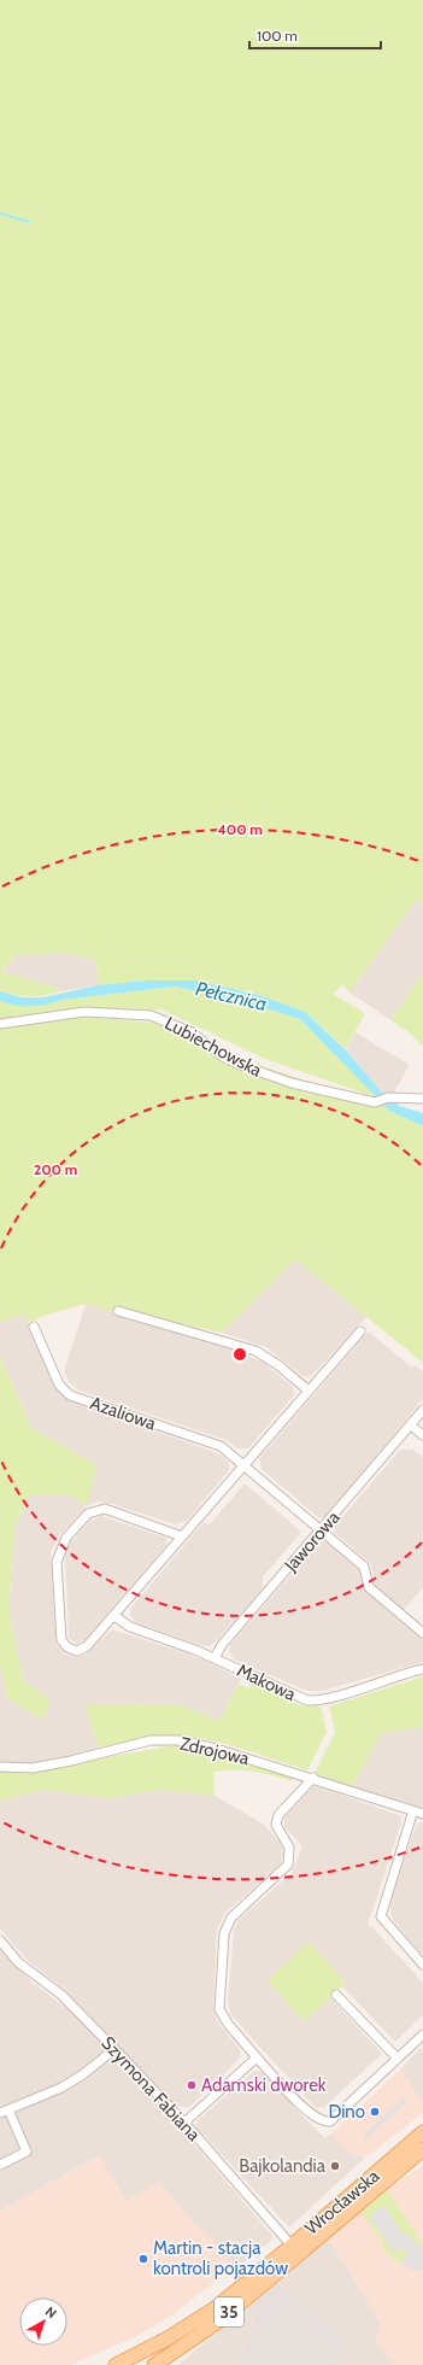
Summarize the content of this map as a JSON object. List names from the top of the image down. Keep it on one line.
{"streets":{"main road":["Wrocławska","35"],"street":["Lubiechowska","Azaliowa","Jaworowa","Makowa","Zdrojowa","Szymona Fabiana"]},"crossings":[["Azaliowa","Jaworowa"],["Jaworowa","Makowa"],["Szymona Fabiana","Wrocławska"]],"water":["Pełcznica"],"places":["Adamski dworek","Dino","Bajkolandia","Martin - stacja kontroli pojazdów"],"scale_bar":"100 m","north":"top right","rings":["400 m","200 m"]}
